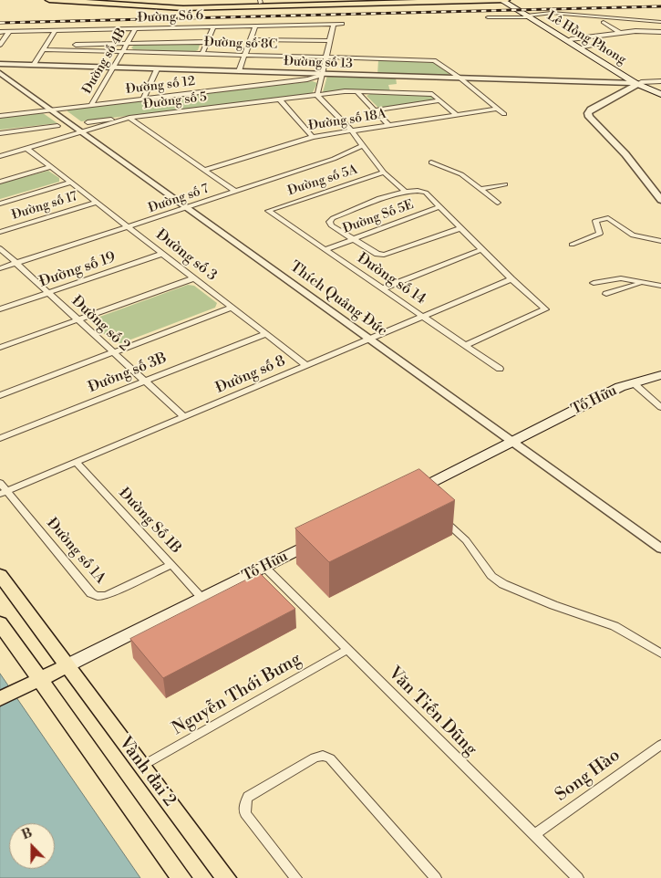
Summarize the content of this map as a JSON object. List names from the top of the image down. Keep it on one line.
{"streets":{"main road":["Lê Hồng Phong","Tố Hữu","Vành đai 2"],"street":["Đường Số 6","Đường số 8C","Đường số 4B","Đường số 13","Đường số 12","Đường số 5","Đường số 18A","Đường số 5A","Đường số 7","Đường số 17","Đường Số 5E","Đường số 3","Đường số 19","Đường số 14","Thích Quảng Đức","Đường số 2","Đường số 3B","Đường số 8","Đường Số 1B","Đường số 1A","Nguyễn Thới Bưng","Văn Tiến Dũng","Song Hào"]},"crossings":[["Đường Số 6","Đường số 4B"],["Lê Hồng Phong","Đường số 13"],["Đường số 8C","Đường số 4B"],["Đường số 8C","Đường số 13"],["Đường số 4B","Đường số 13"],["Đường số 4B","Đường số 12"],["Đường số 13","Đường số 12"],["Đường số 12","Thích Quảng Đức"],["Đường số 5","Đường số 3"],["Đường số 5","Thích Quảng Đức"],["Đường số 5A","Đường số 14"],["Đường số 7","Đường số 3"],["Đường số 7","Thích Quảng Đức"],["Đường số 7","Đường số 2"],["Đường số 17","Đường số 3"],["Đường Số 5E","Đường số 14"],["Đường số 3","Đường số 19"],["Đường số 3","Đường số 3B"],["Đường số 3","Đường số 8"],["Đường số 19","Đường số 2"],["Đường số 14","Đường số 8"],["Thích Quảng Đức","Đường số 8"],["Thích Quảng Đức","Tố Hữu"],["Đường số 2","Đường số 3B"],["Đường số 2","Đường số 8"],["Đường số 8","Đường Số 1B"],["Đường số 8","Đường số 1A"],["Tố Hữu","Đường Số 1B"],["Tố Hữu","Văn Tiến Dũng"],["Tố Hữu","Vành đai 2"],["Đường Số 1B","Đường số 1A"],["Nguyễn Thới Bưng","Văn Tiến Dũng"],["Nguyễn Thới Bưng","Vành đai 2"],["Văn Tiến Dũng","Song Hào"]],"north":"top"}
